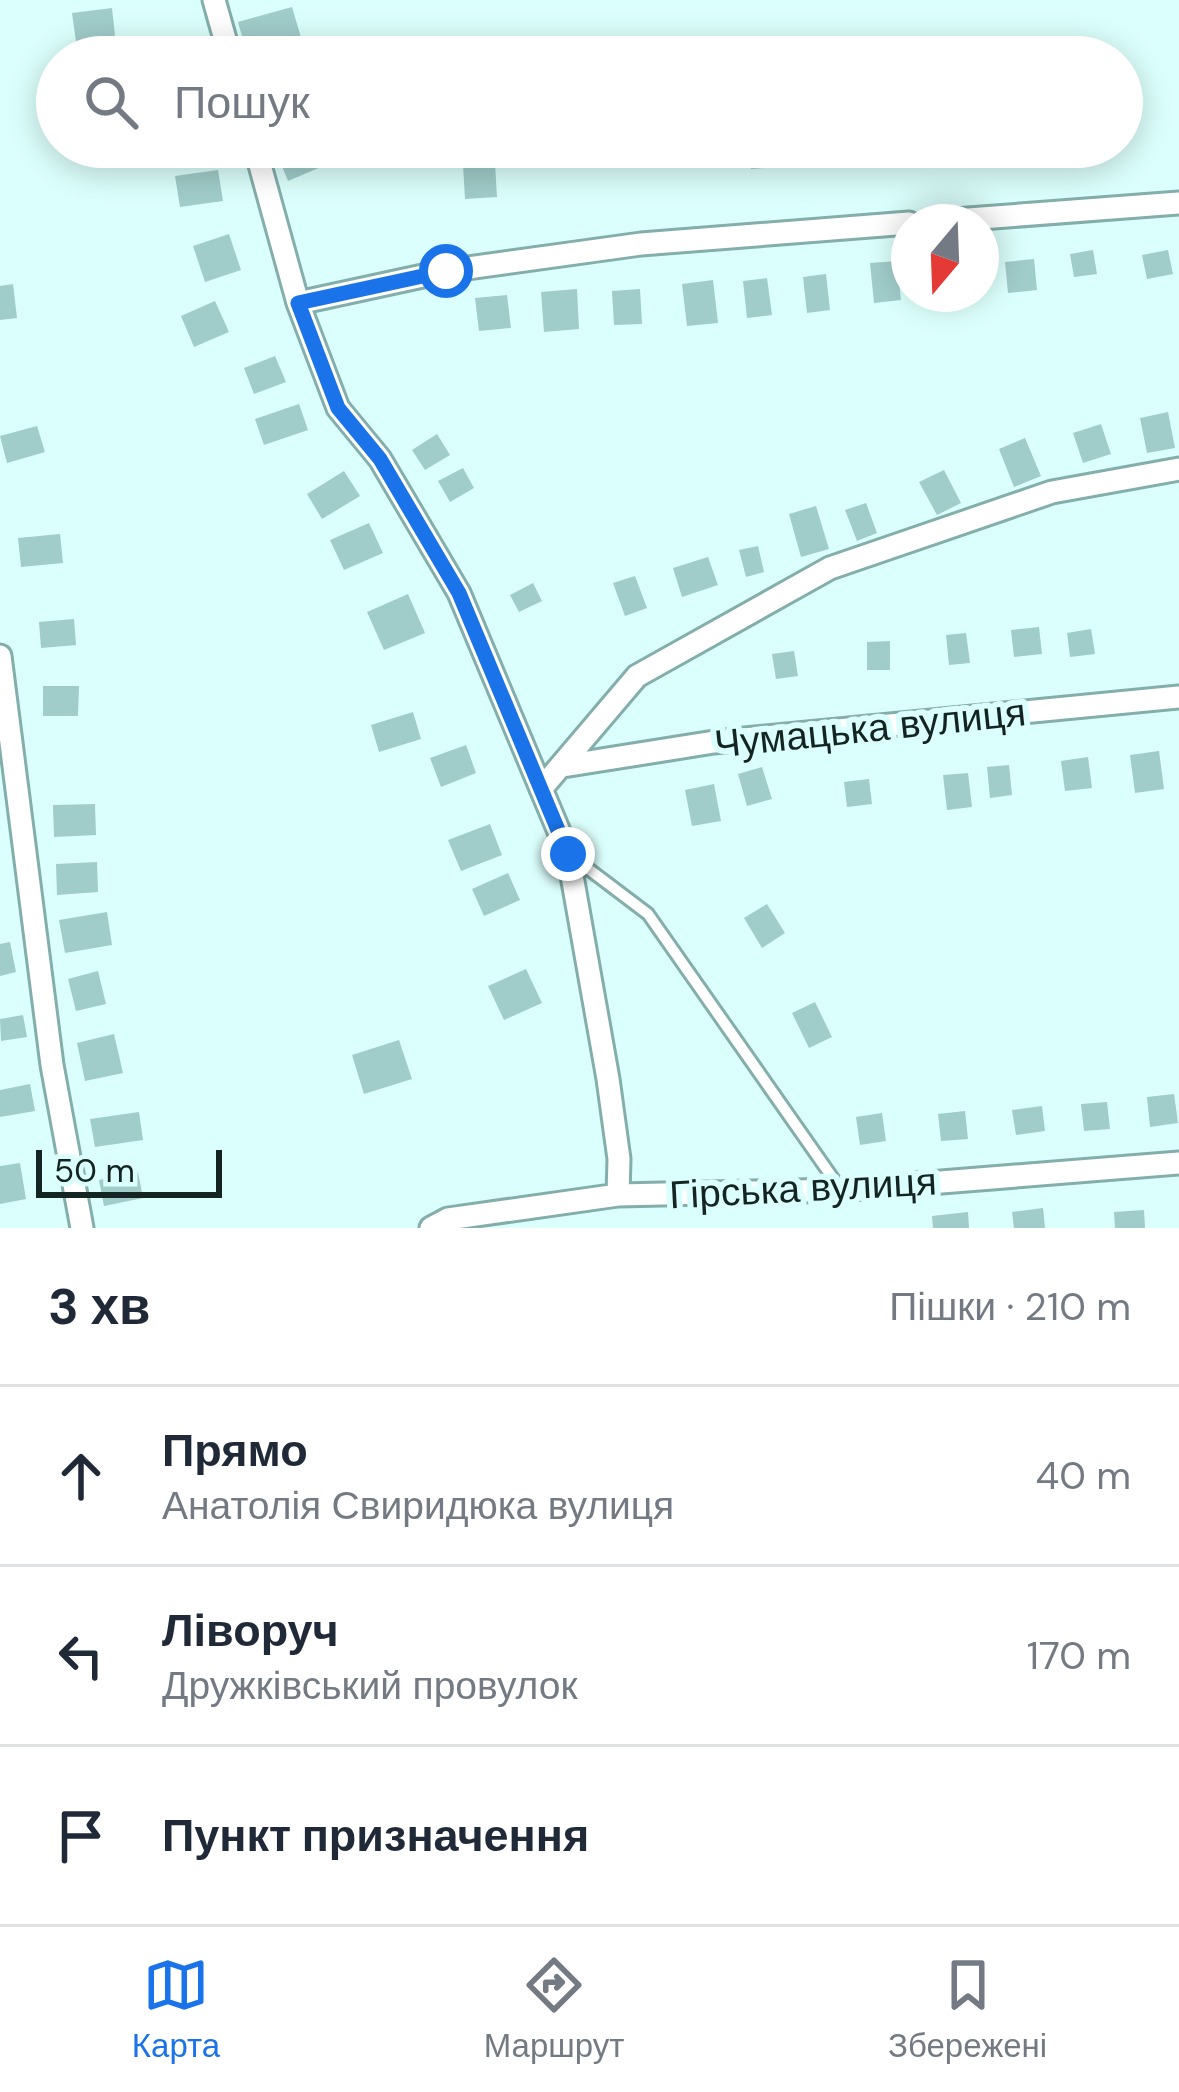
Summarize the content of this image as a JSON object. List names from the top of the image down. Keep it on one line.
{"streets":{"street":["Чумацька вулиця","Гірська вулиця"]},"scale_bar":"50 m","north":"bottom","page":{"search":"Пошук","scale":"50 m","heading":["3 хв","Пішки · 210 m"],"list":[["Прямо","Анатолія Свиридюка вулиця","40 m"],["Ліворуч","Дружківський провулок","170 m"],"Пункт призначення"],"nav":["Карта","Маршрут","Збережені"]}}
